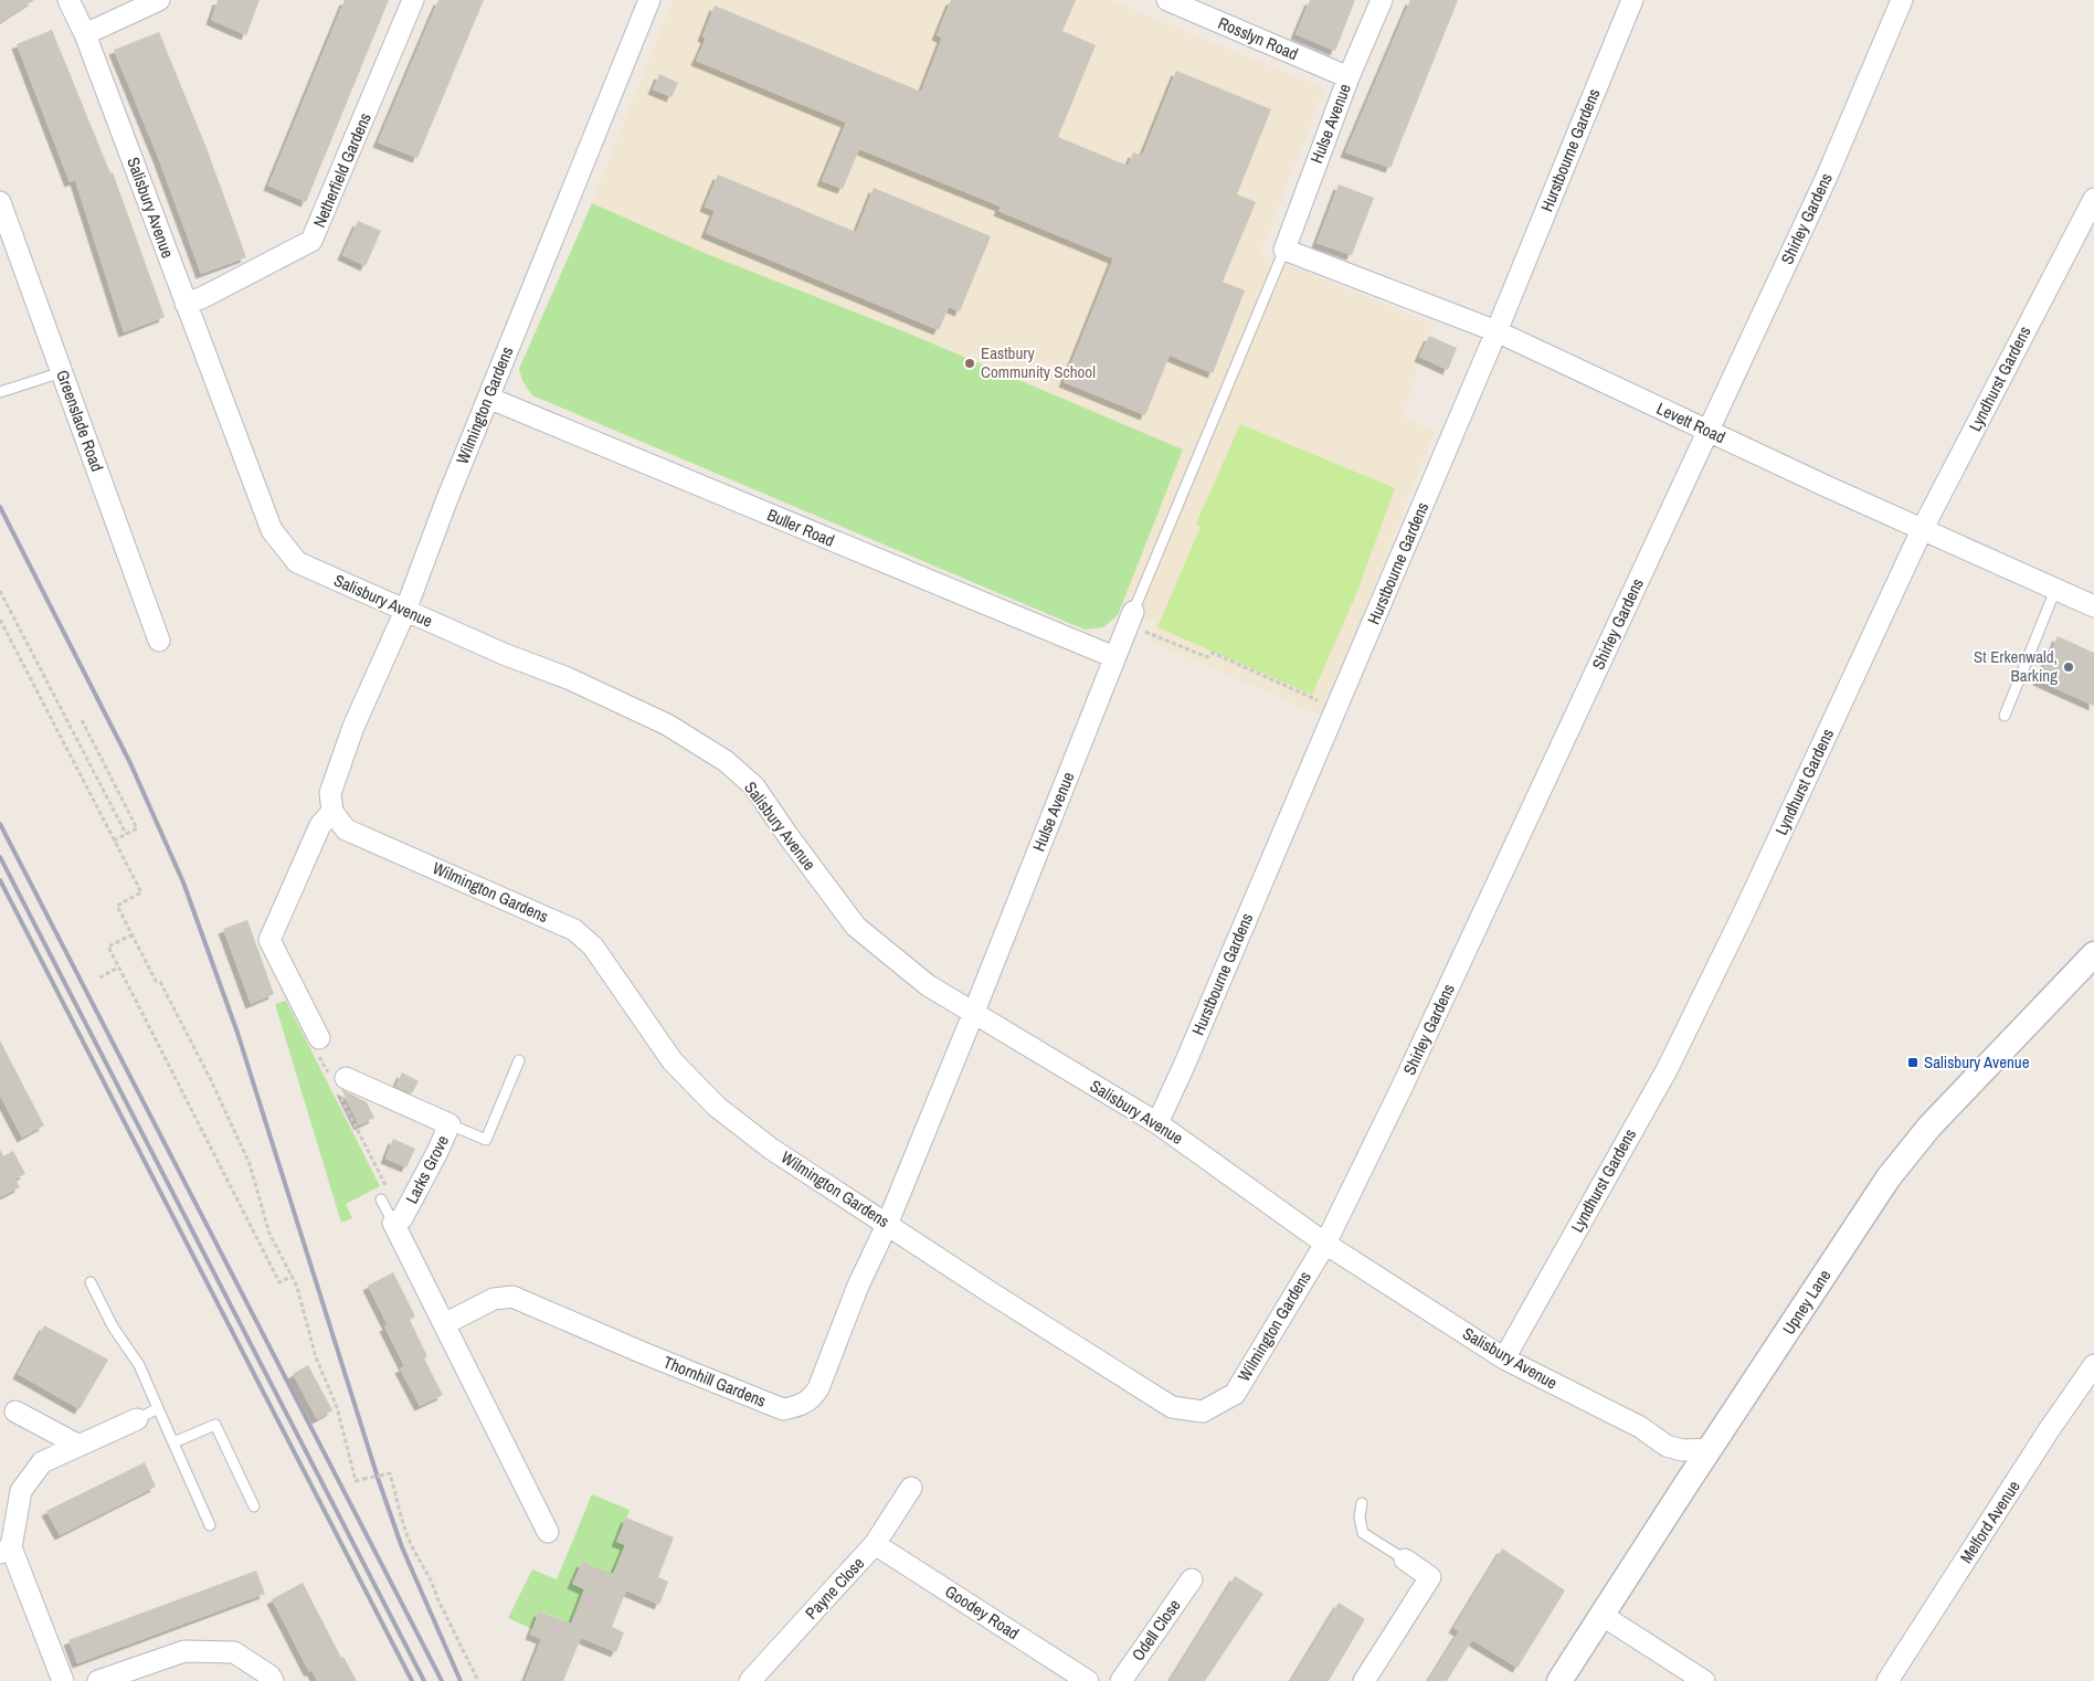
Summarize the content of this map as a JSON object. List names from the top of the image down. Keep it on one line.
{"streets":{"street":["Rosslyn Road","Hulse Avenue","Hurstbourne Gardens","Netherfield Gardens","Salisbury Avenue","Shirley Gardens","Lyndhurst Gardens","Wilmington Gardens","Greenslade Road","Levett Road","Buller Road","Larks Grove","Upney Lane","Thornhill Gardens","Melford Avenue","Payne Close","Goodey Road","Odell Close"]},"crossings":[["Rosslyn Road","Hulse Avenue"],["Hulse Avenue","Salisbury Avenue"],["Hulse Avenue","Levett Road"],["Hulse Avenue","Buller Road"],["Hulse Avenue","Thornhill Gardens"],["Hurstbourne Gardens","Salisbury Avenue"],["Hurstbourne Gardens","Levett Road"],["Netherfield Gardens","Salisbury Avenue"],["Salisbury Avenue","Shirley Gardens"],["Salisbury Avenue","Lyndhurst Gardens"],["Salisbury Avenue","Wilmington Gardens"],["Salisbury Avenue","Upney Lane"],["Salisbury Avenue","Thornhill Gardens"],["Shirley Gardens","Wilmington Gardens"],["Shirley Gardens","Levett Road"],["Lyndhurst Gardens","Levett Road"],["Wilmington Gardens","Buller Road"],["Wilmington Gardens","Thornhill Gardens"],["Payne Close","Goodey Road"]],"places":{"other":["Eastbury Community School","St Erkenwald, Barking"],"transit":["Salisbury Avenue"]}}
